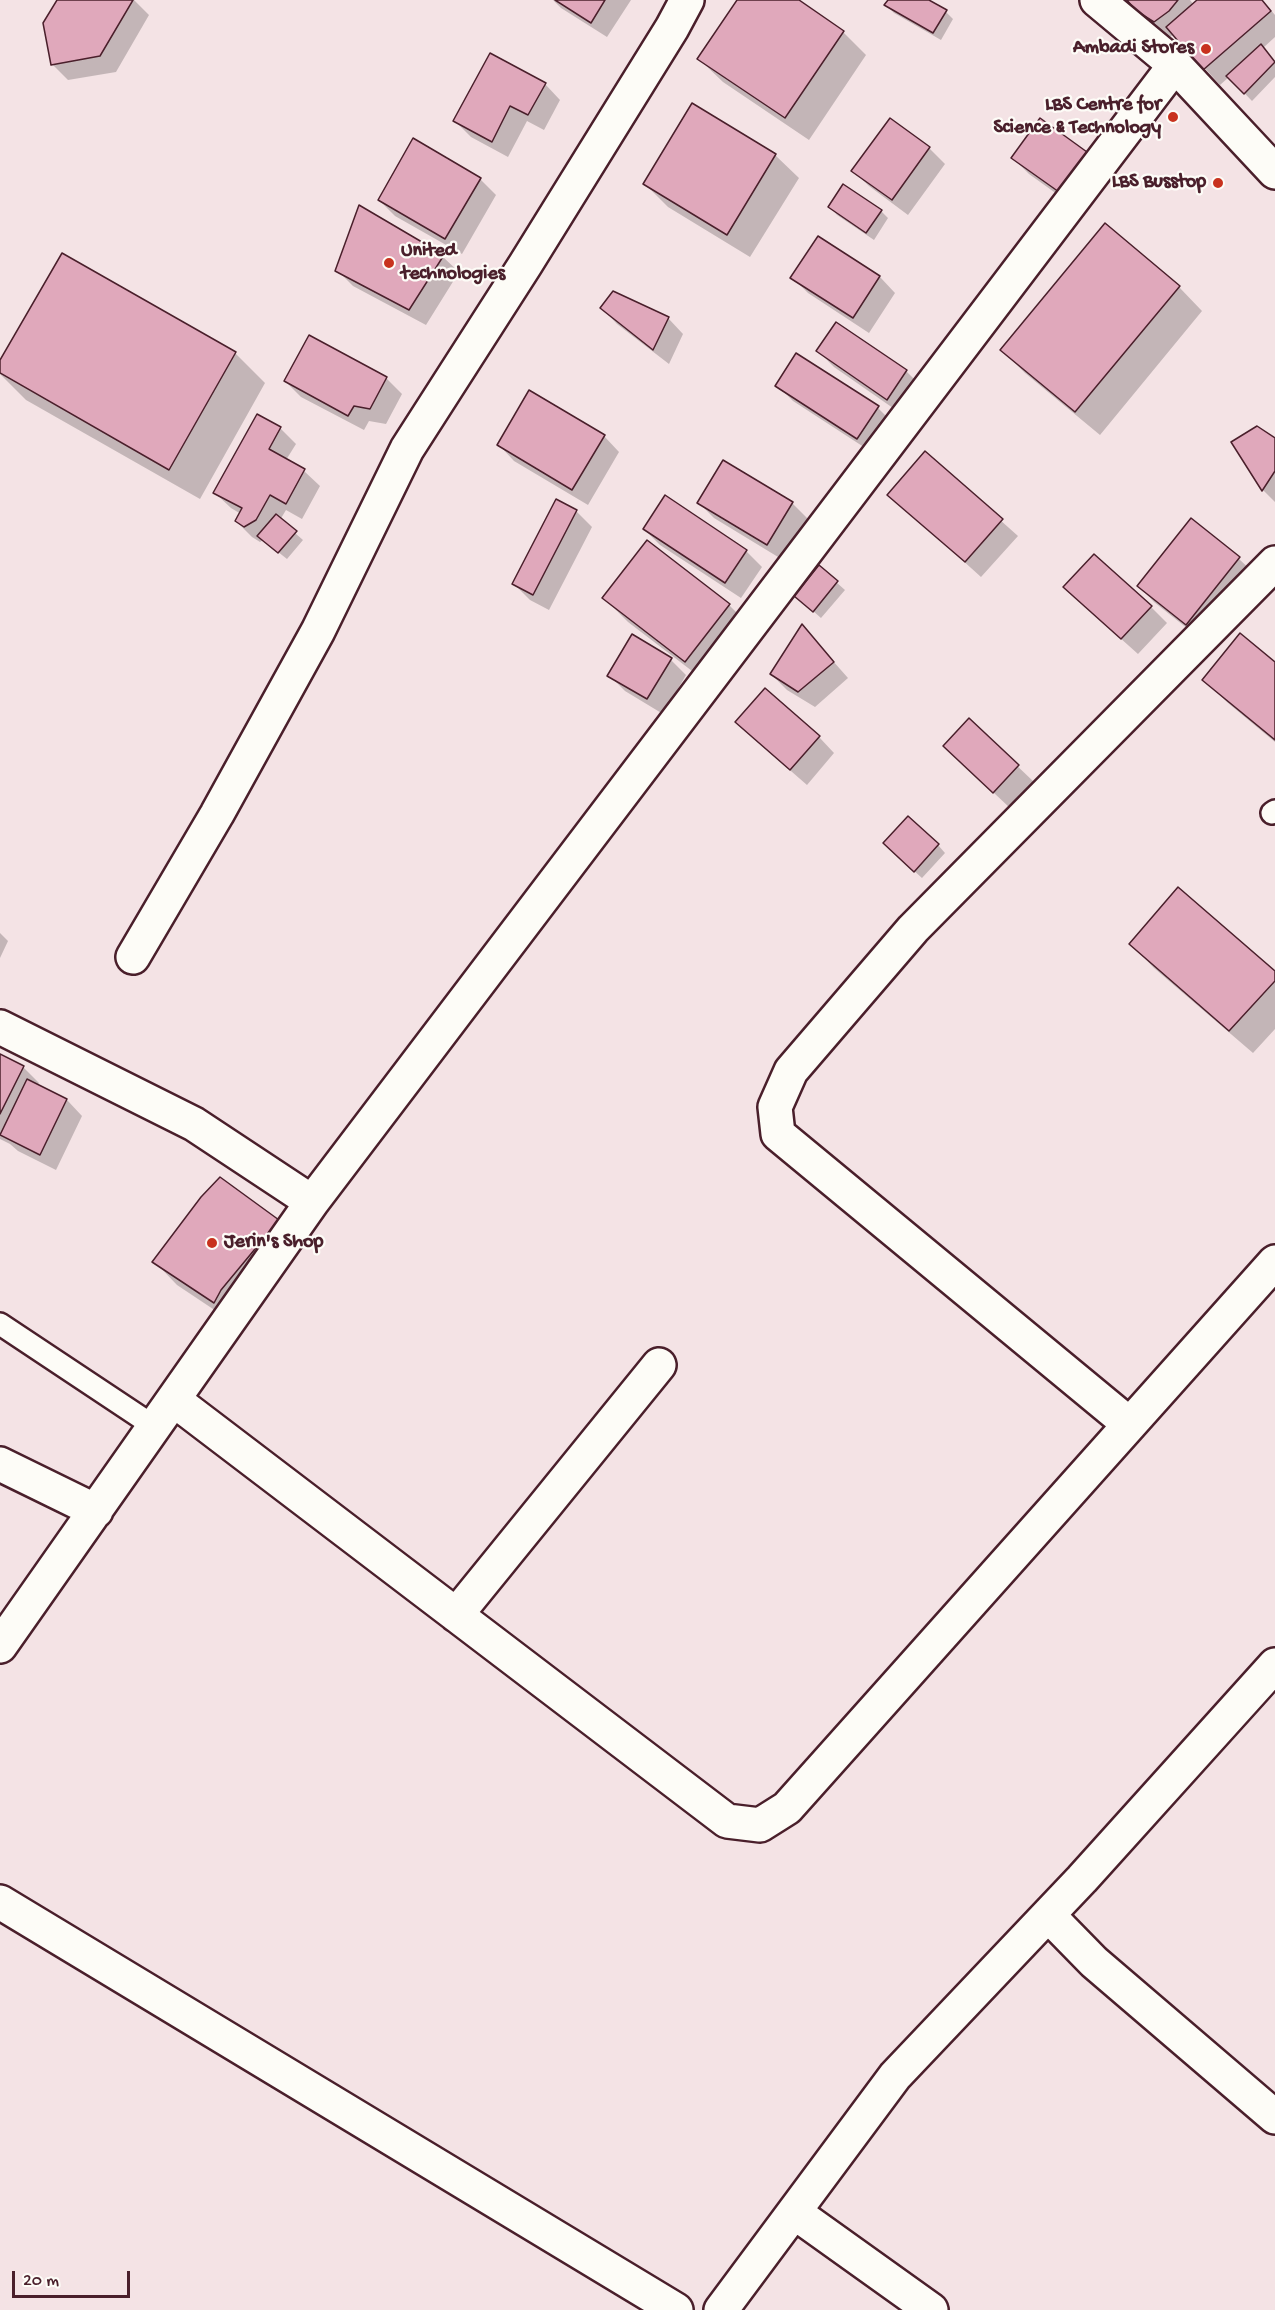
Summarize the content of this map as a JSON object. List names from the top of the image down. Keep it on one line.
{"places":["Ambadi Stores","LBS Centre for Science & Technology","LBS Busstop","United technologies","Jerin's Shop"],"scale_bar":"20 m"}
